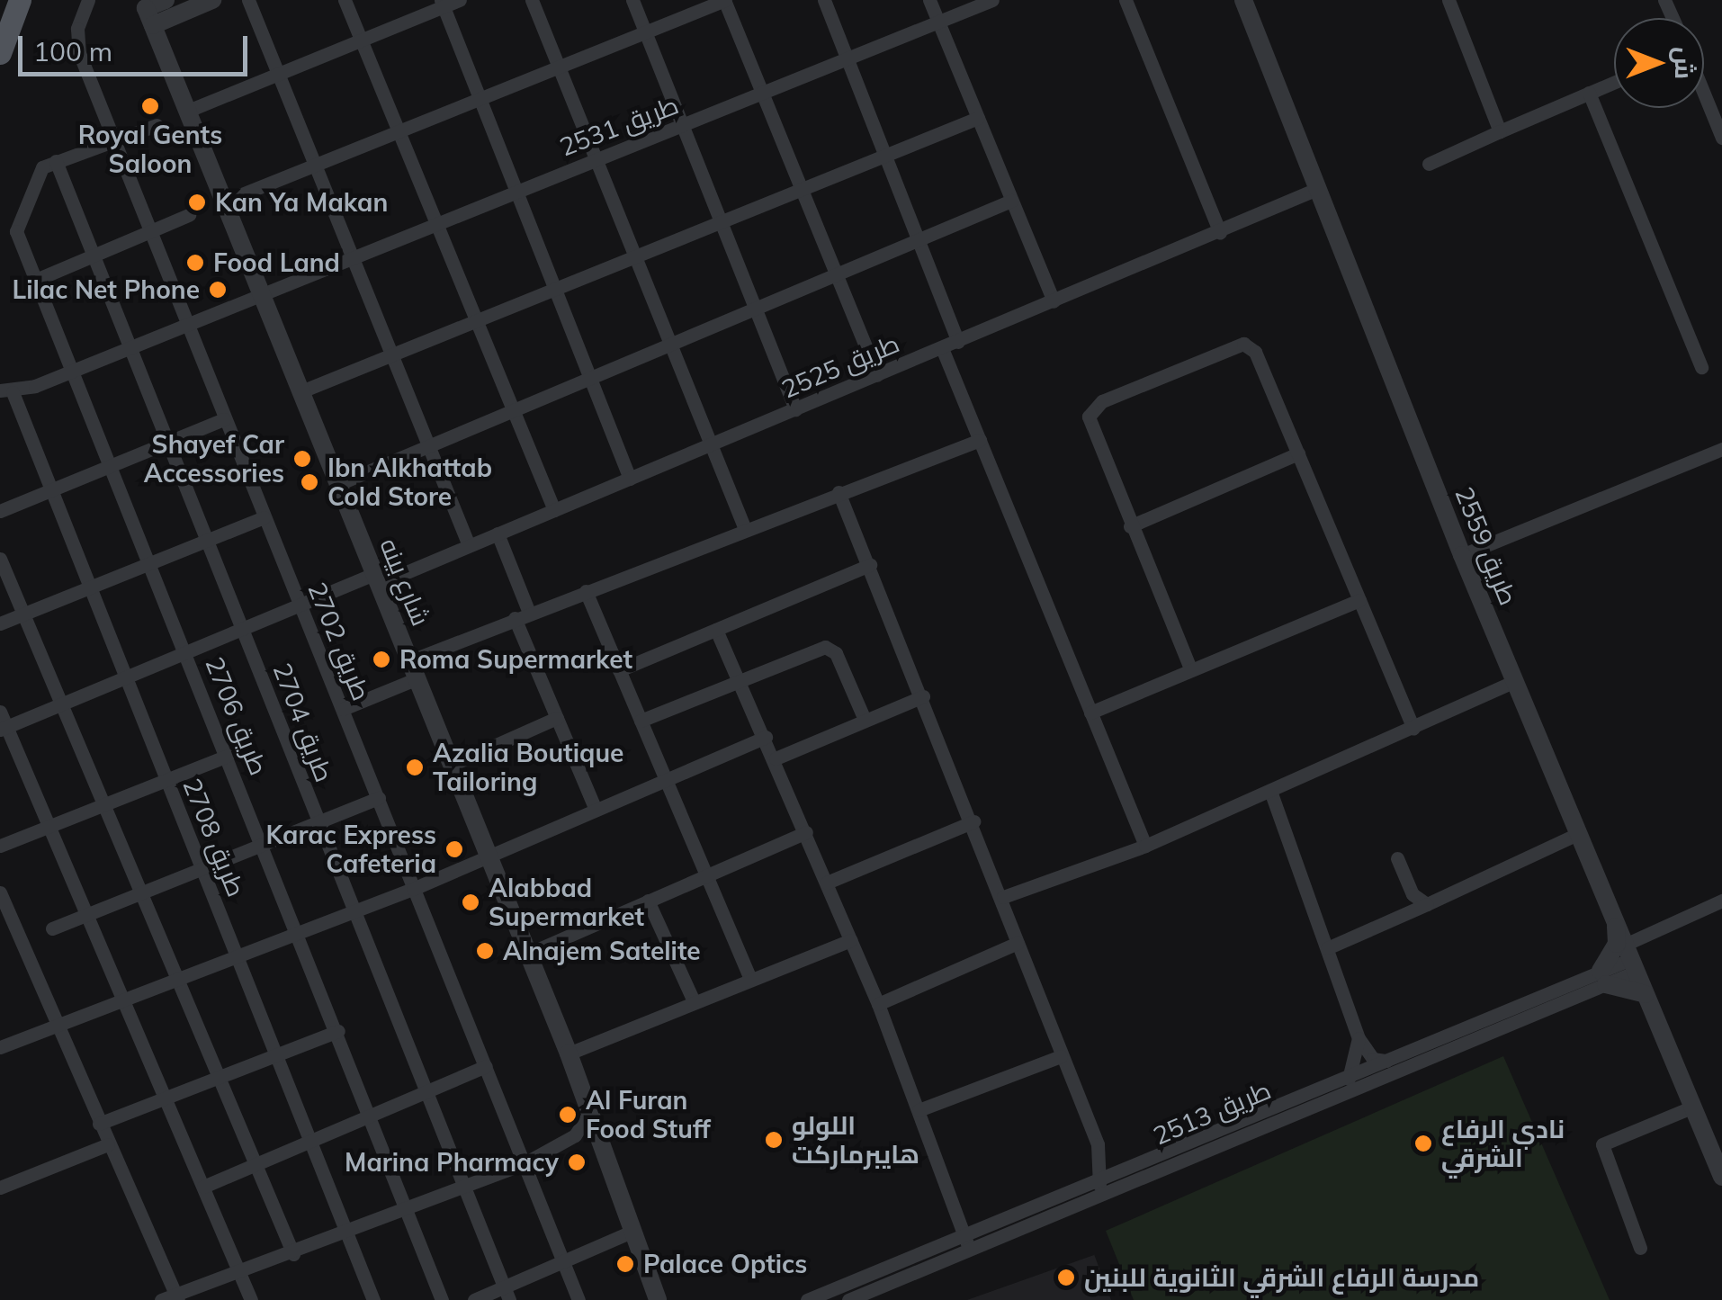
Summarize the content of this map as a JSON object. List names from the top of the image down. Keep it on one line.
{"streets":{"street":["طريق 2531","طريق 2525","طريق 2559","شارع بينه","طريق 2702","طريق 2706","طريق 2704","طريق 2708","طريق 2513"]},"crossings":[["طريق 2531","شارع بينه"],["طريق 2531","طريق 2702"],["طريق 2531","طريق 2706"],["طريق 2531","طريق 2704"],["طريق 2531","طريق 2708"],["طريق 2525","طريق 2559"],["طريق 2525","شارع بينه"],["طريق 2525","طريق 2702"],["طريق 2525","طريق 2706"],["طريق 2525","طريق 2704"],["طريق 2525","طريق 2708"],["طريق 2559","طريق 2513"],["طريق 2706","طريق 2704"]],"places":["Royal Gents Saloon","Kan Ya Makan","Food Land","Lilac Net Phone","Shayef Car Accessories","Ibn Alkhattab Cold Store","Roma Supermarket","Azalia Boutique Tailoring","Karac Express Cafeteria","Alabbad Supermarket","Alnajem Satelite","Al Furan Food Stuff","اللولو هايبرماركت","نادي الرفاع الشرقي","Marina Pharmacy","Palace Optics","مدرسة الرفاع الشرقي الثانوية للبنين"],"scale_bar":"100 m","north":"right"}
